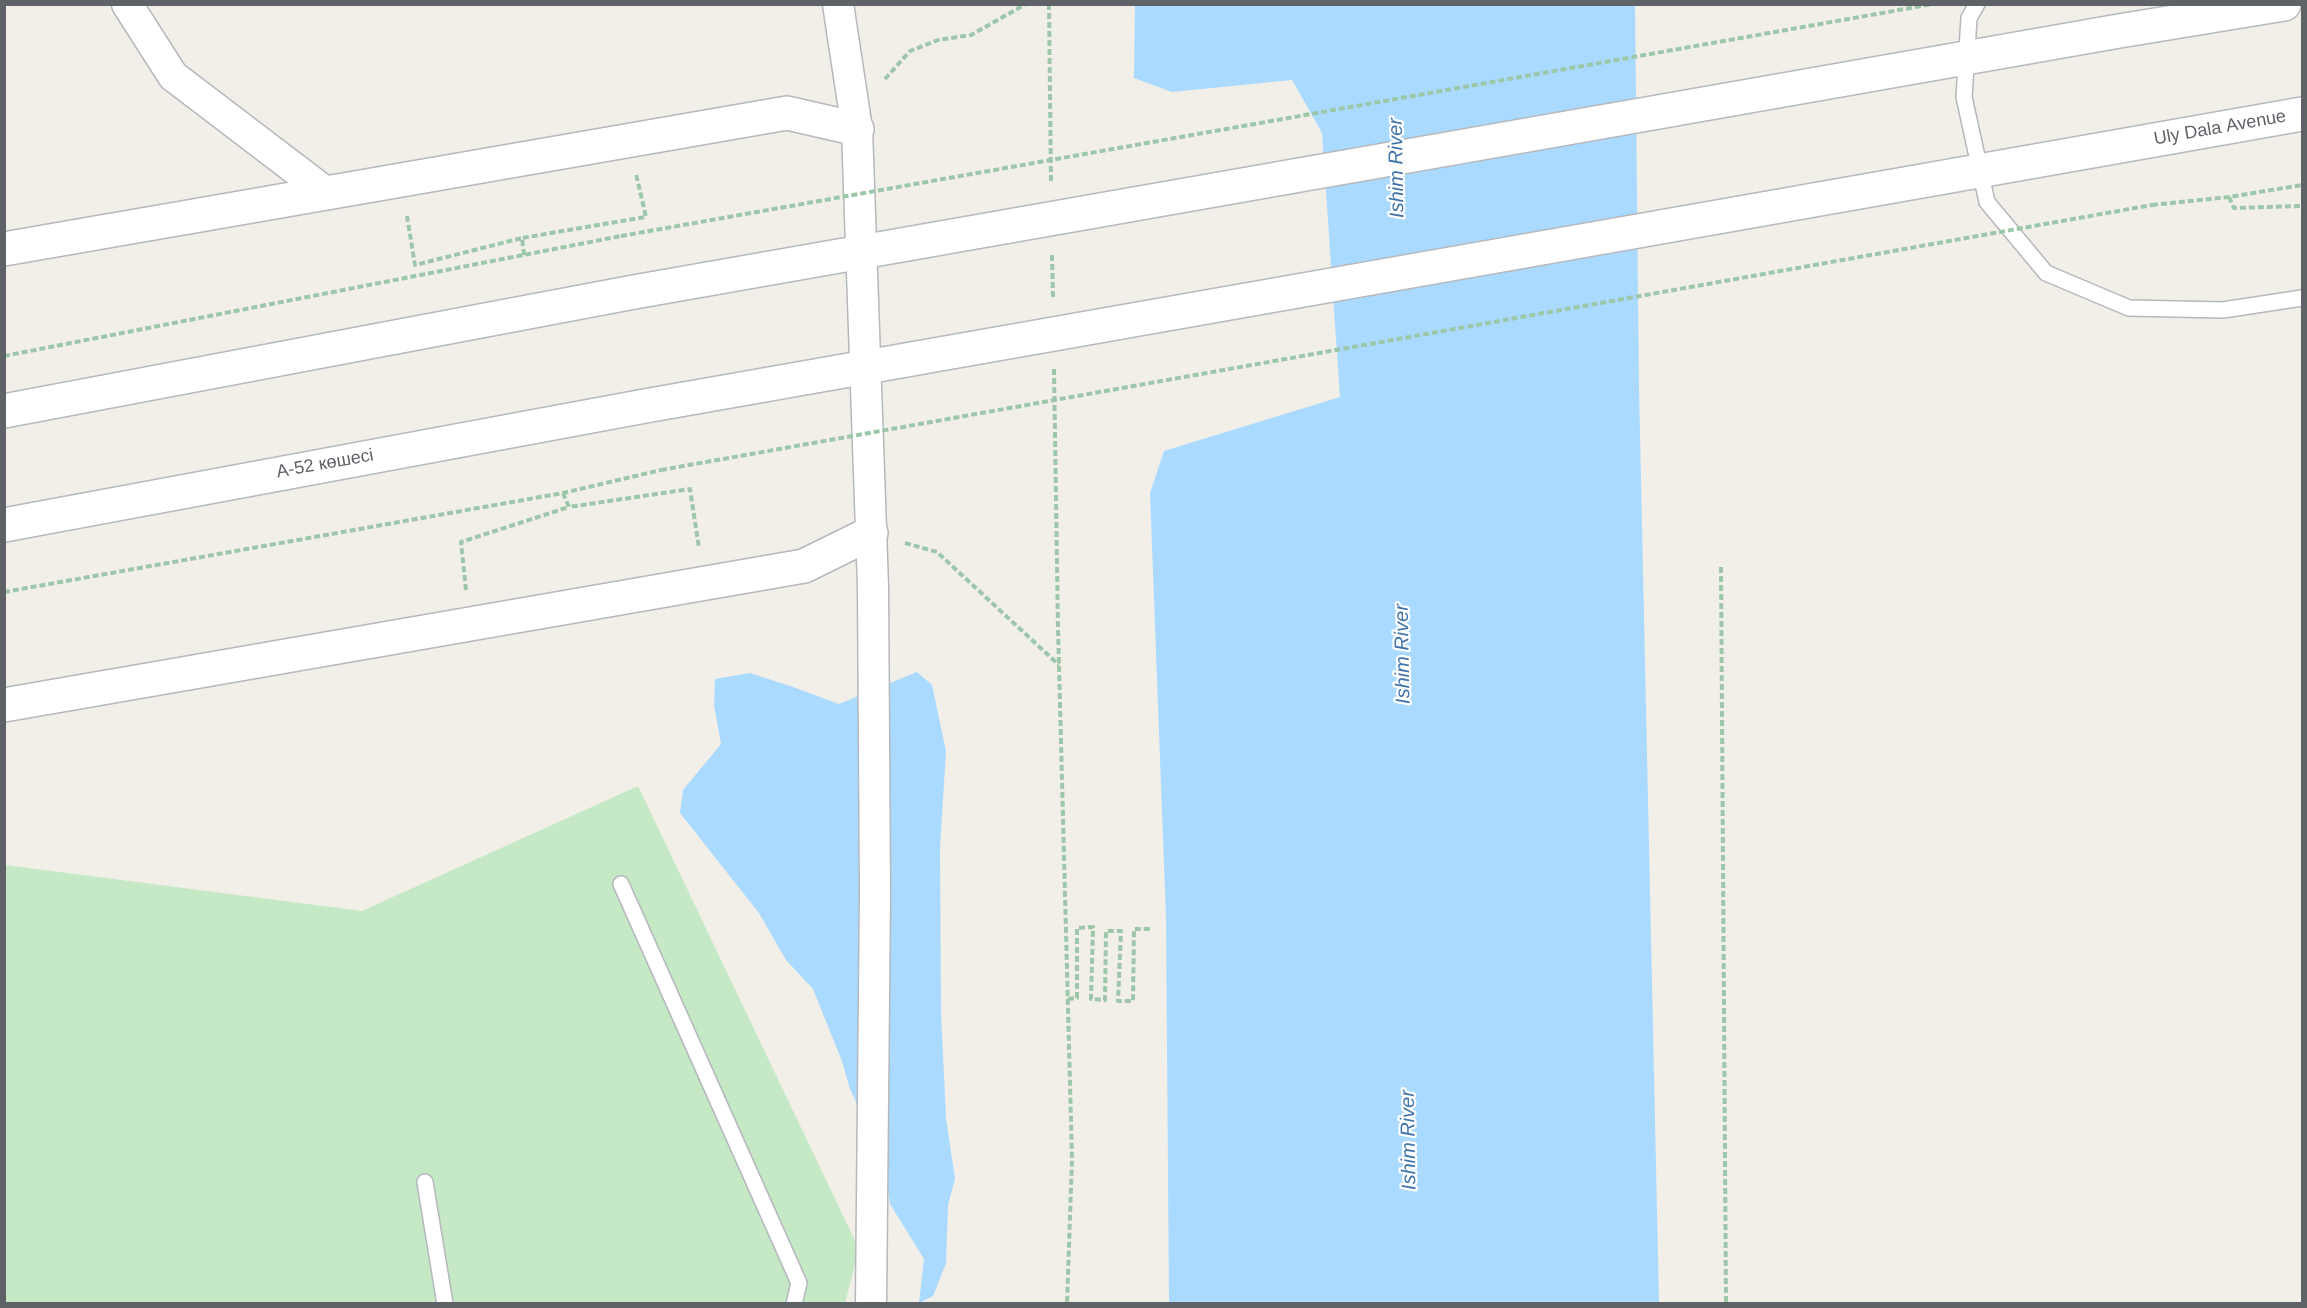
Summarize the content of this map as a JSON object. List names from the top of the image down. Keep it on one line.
{"streets":{"main road":["Uly Dala Avenue","А-52 көшесі"]},"crossings":[["Uly Dala Avenue","А-52 көшесі"]],"water":["Ishim River"]}
